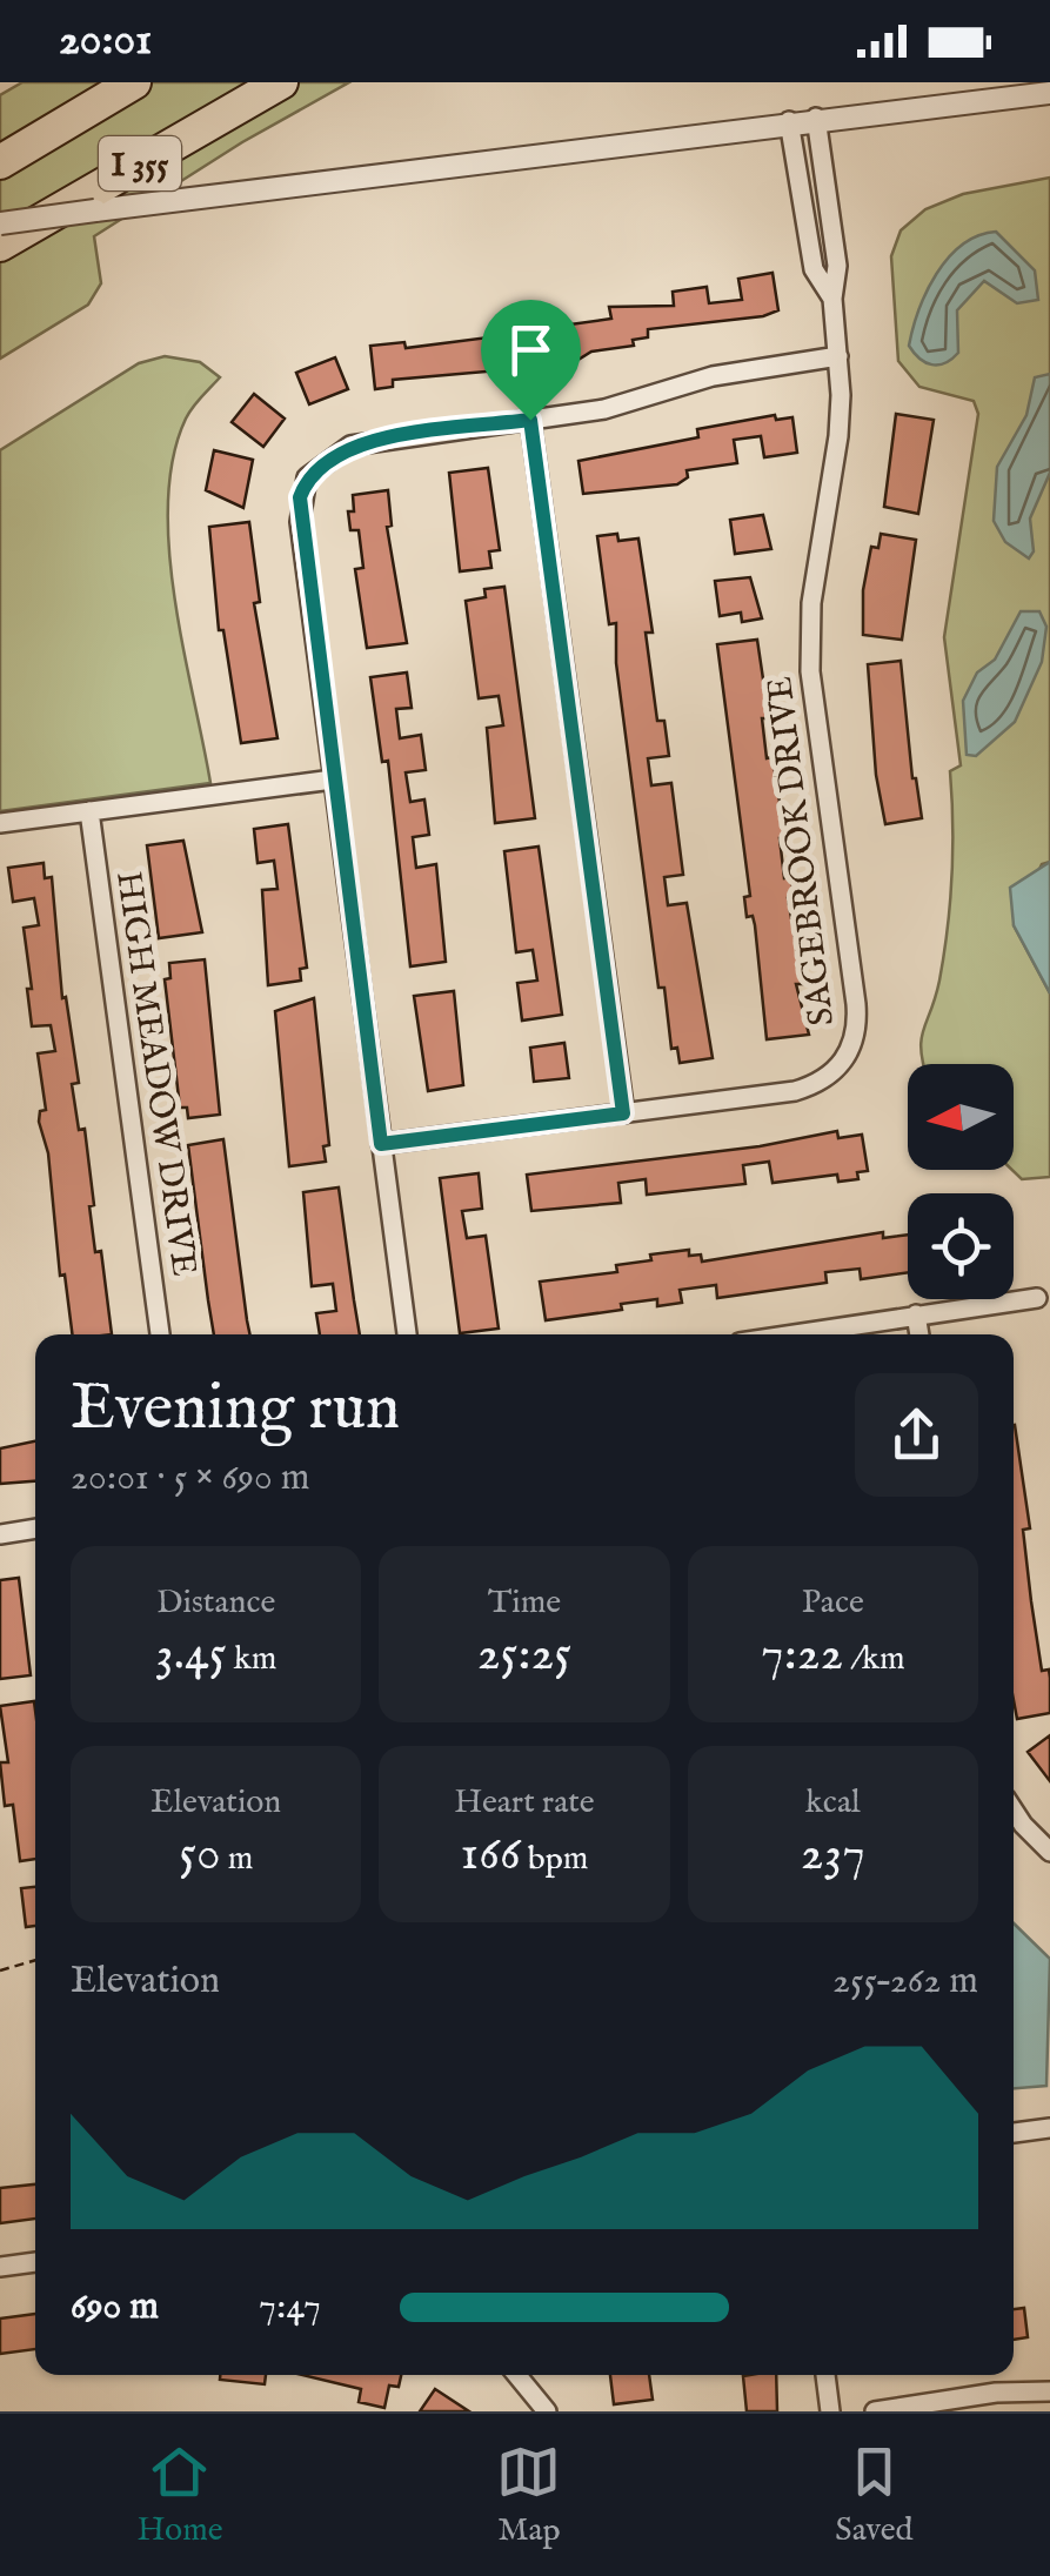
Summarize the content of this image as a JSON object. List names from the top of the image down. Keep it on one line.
{"streets":{"highway":["I 355"],"street":["SAGEBROOK DRIVE","HIGH MEADOW DRIVE"]},"north":"left","page":{"status":"20:01","heading":["Evening run","20:01 · 5 × 690 m"],"stats":[["Distance","3.45 km"],["Time","25:25"],["Pace","7:22 /km"],["Elevation","50 m"],["Heart rate","166 bpm"],["kcal","237"]],"chart":["Elevation","255–262 m"],"list":[{"name":"690 m","note":"7:47"}],"tabs":["Home","Map","Saved"]}}
